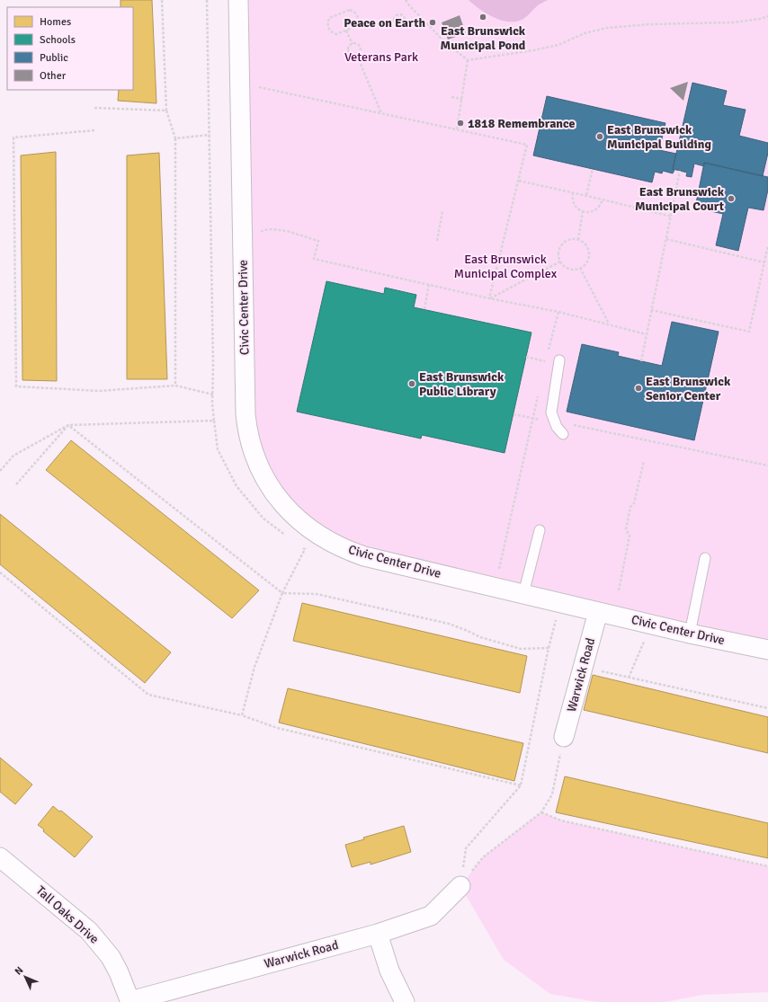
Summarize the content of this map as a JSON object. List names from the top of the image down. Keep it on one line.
{"streets":{"street":["Civic Center Drive","Warwick Road","Tall Oaks Drive"]},"crossings":[["Civic Center Drive","Warwick Road"],["Warwick Road","Tall Oaks Drive"]],"parks":["Veterans Park","East Brunswick Municipal Complex"],"places":["East Brunswick Municipal Pond","Peace on Earth","1818 Remembrance","East Brunswick Municipal Building","East Brunswick Municipal Court","East Brunswick Public Library","East Brunswick Senior Center"],"legend":["Homes","Schools","Public","Other"],"north":"top left"}
